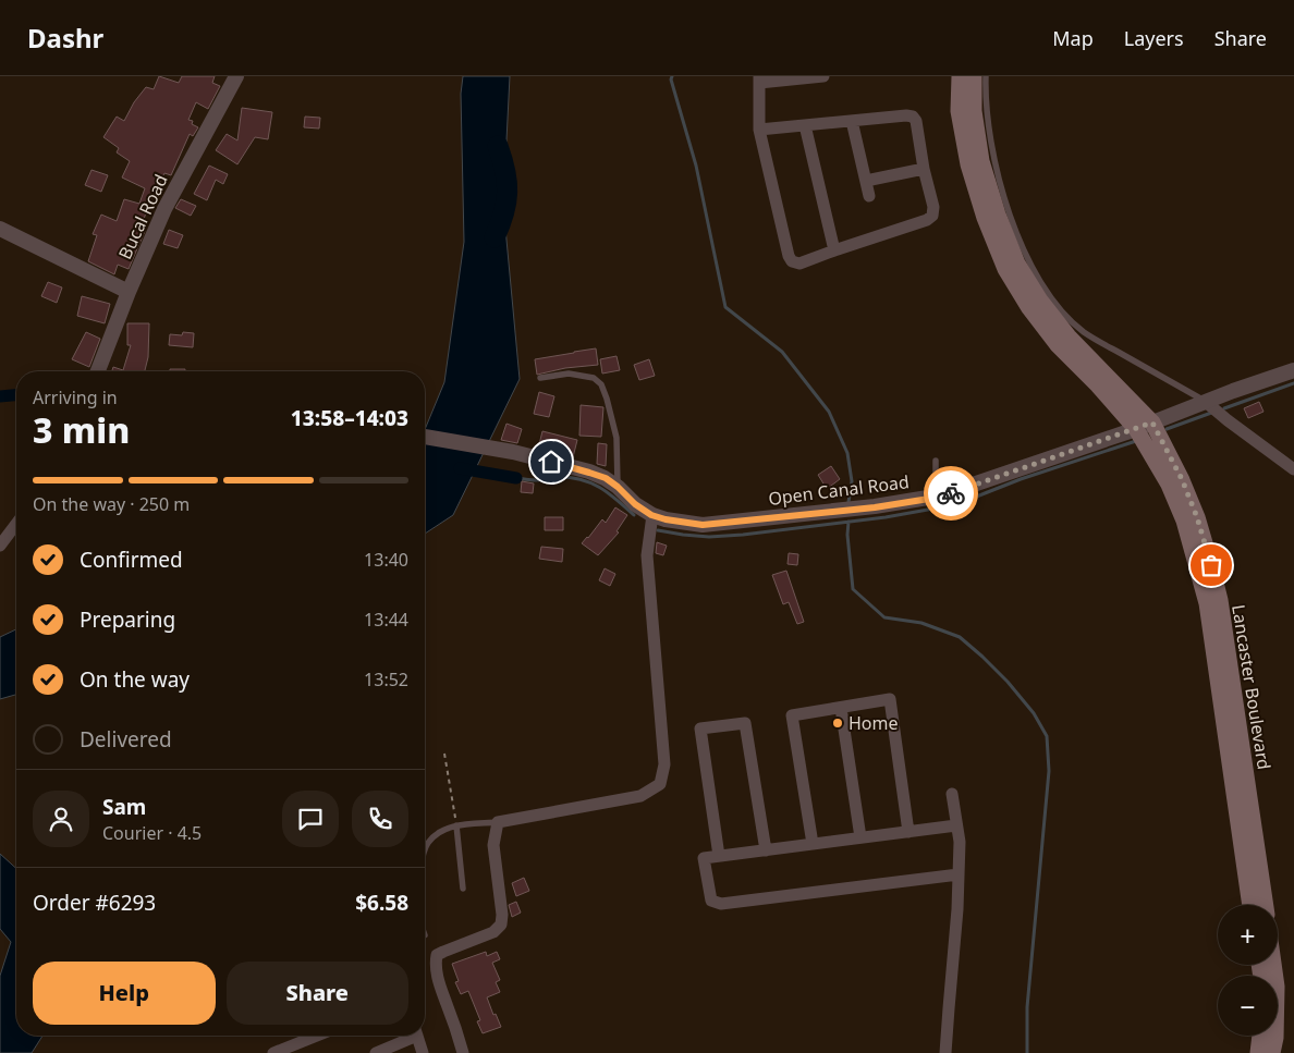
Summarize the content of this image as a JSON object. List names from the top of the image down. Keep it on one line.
{"streets":{"main road":["Lancaster Boulevard"],"street":["Bucal Road","Open Canal Road"]},"crossings":[["Open Canal Road","Lancaster Boulevard"]],"places":["Home"],"page":{"header":"Dashr","nav":["Map","Layers","Share"],"heading":["3 min","Arriving in","13:58–14:03"],"panel":["Sam","Courier · 4.5","Order #6293","$6.58"],"bar":"On the way · 250 m","list":[["Confirmed","13:40"],["Preparing","13:44"],["On the way","13:52"],"Delivered"],"map_buttons":["+","−"],"buttons":["Help","Share"]}}
